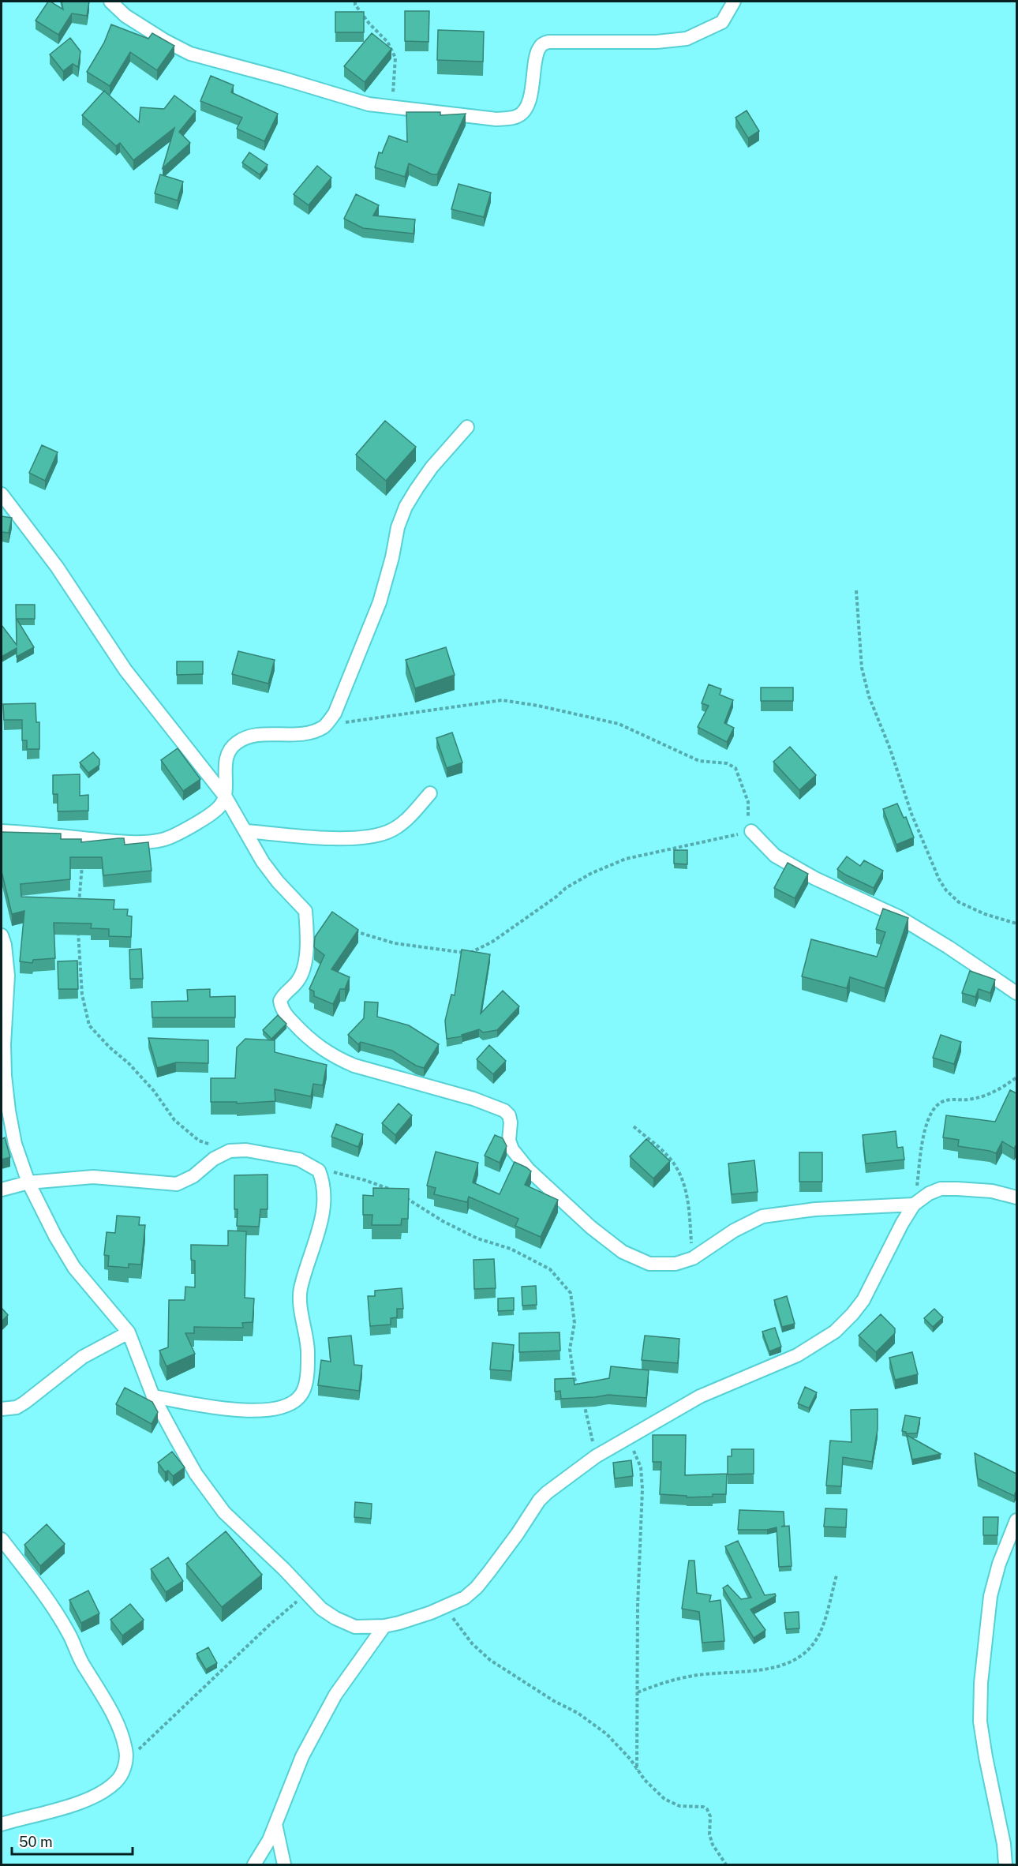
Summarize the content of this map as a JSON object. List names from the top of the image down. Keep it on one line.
{"scale_bar":"50 m"}
